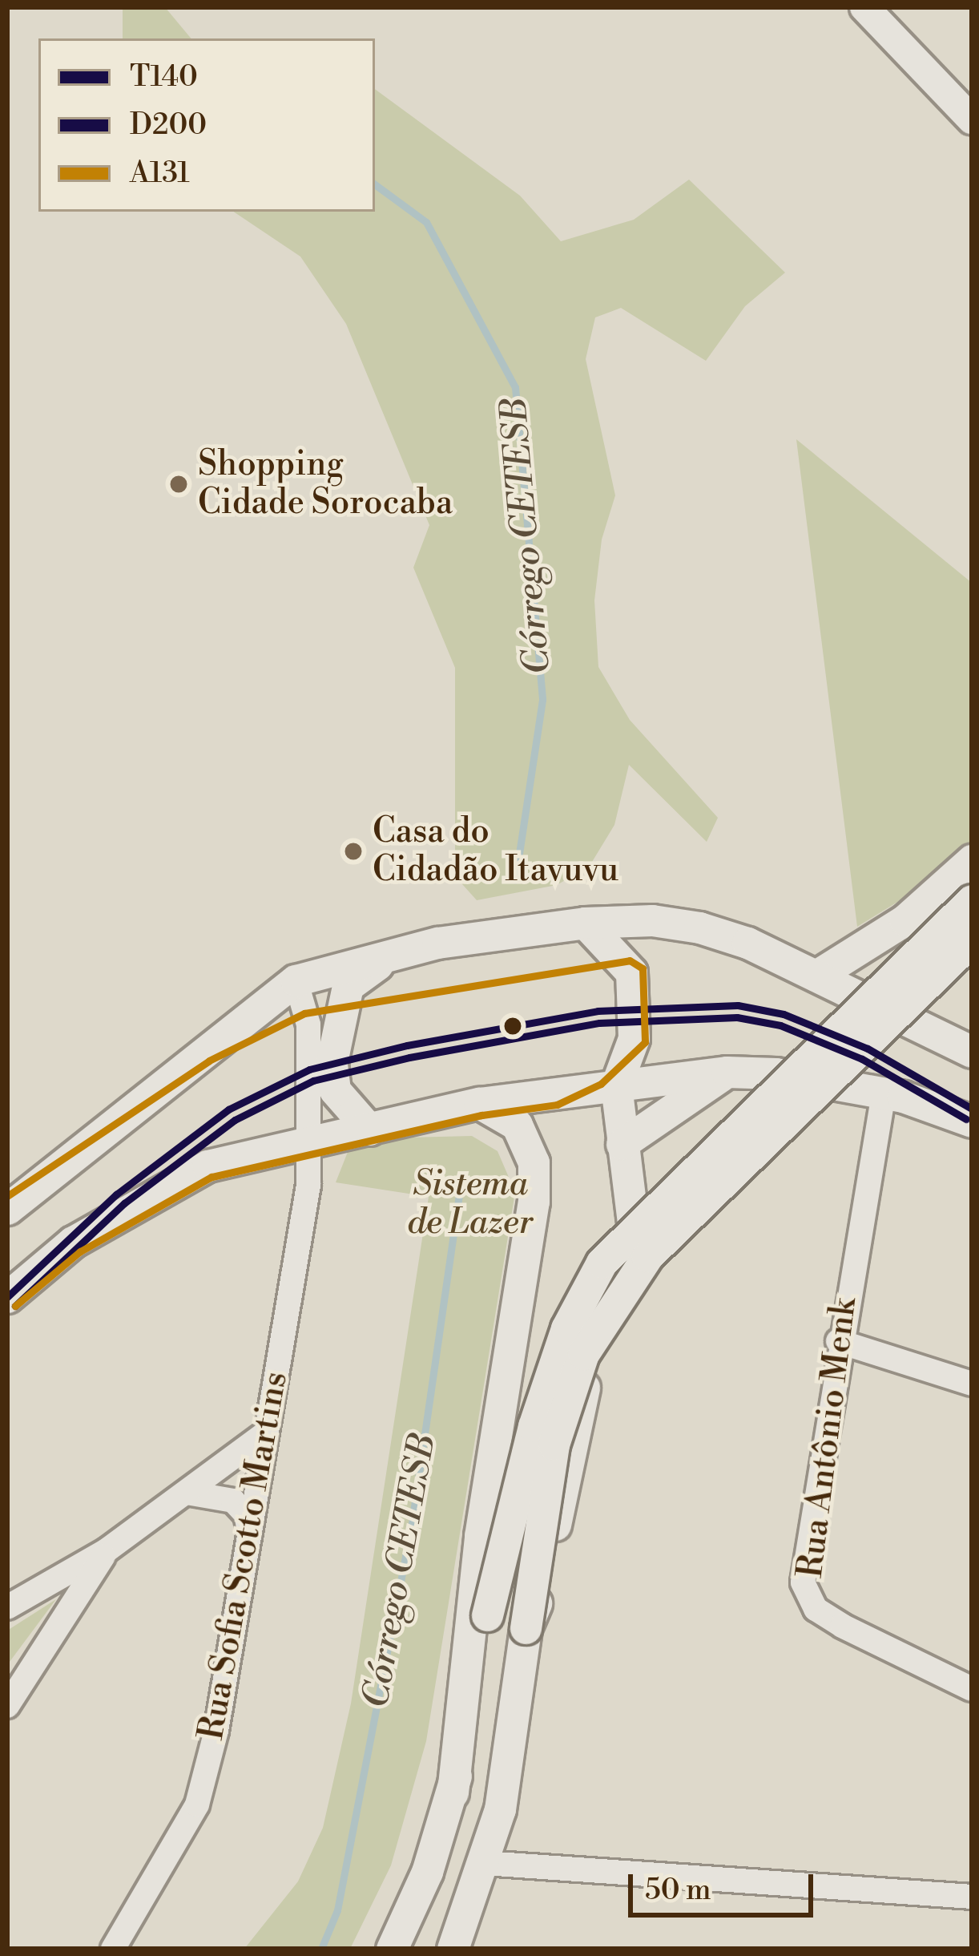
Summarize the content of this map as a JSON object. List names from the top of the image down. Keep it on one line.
{"streets":{"street":["Rua Antônio Menk","Rua Sofia Scotto Martins"]},"water":["Córrego CETESB"],"parks":["Sistema de Lazer"],"places":["Shopping Cidade Sorocaba","Casa do Cidadão Itavuvu"],"lines":["transit line A131","transit line T140","transit line D200"],"legend":["T140","D200","A131"],"scale_bar":"50 m"}
